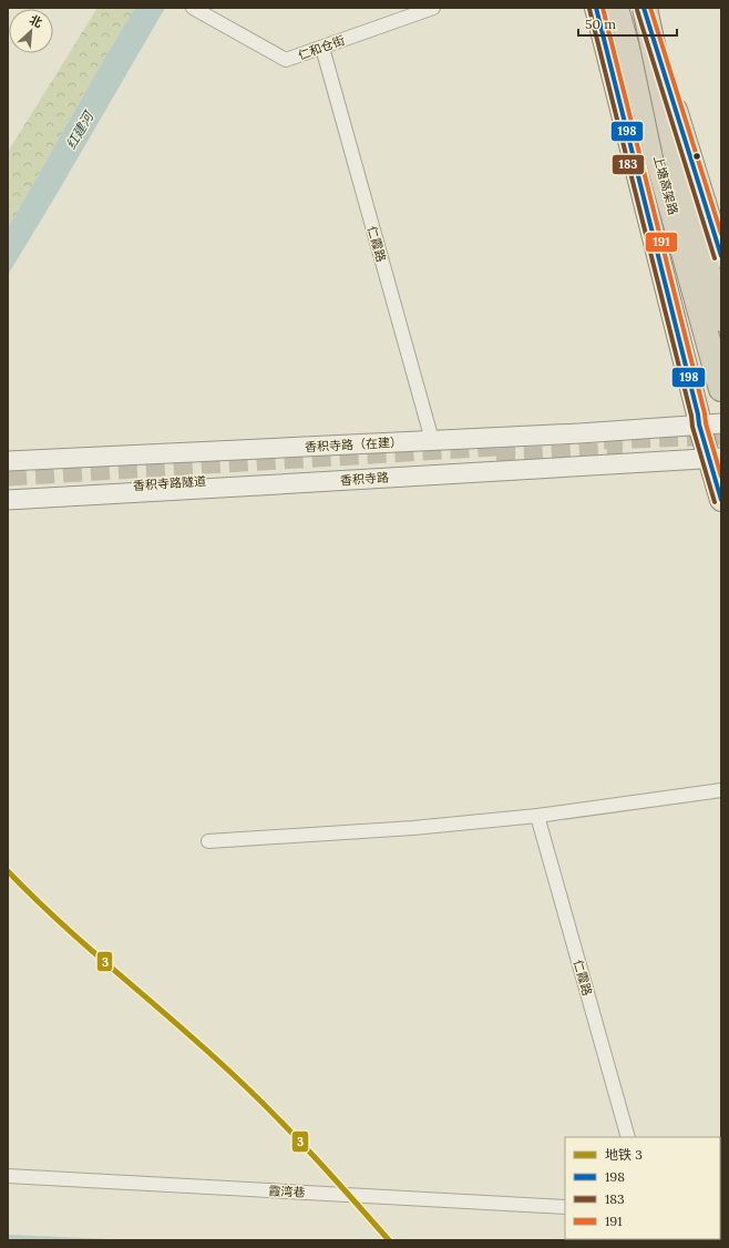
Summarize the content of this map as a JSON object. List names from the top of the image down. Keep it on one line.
{"streets":{"highway":["上塘高架路"],"main road":["香积寺路（在建）","香积寺路","香积寺路隧道"],"street":["仁和仓街","仁霞路","霞湾巷"]},"crossings":[["仁和仓街","仁霞路"],["仁霞路","香积寺路（在建）"],["香积寺路（在建）","香积寺路隧道"],["香积寺路","香积寺路隧道"]],"water":["红建河"],"lines":["transit line 198","transit line 191","transit line 183","metro line 3"],"legend":["地铁 3","198","183","191"],"scale_bar":"50 m","north":"top right"}
